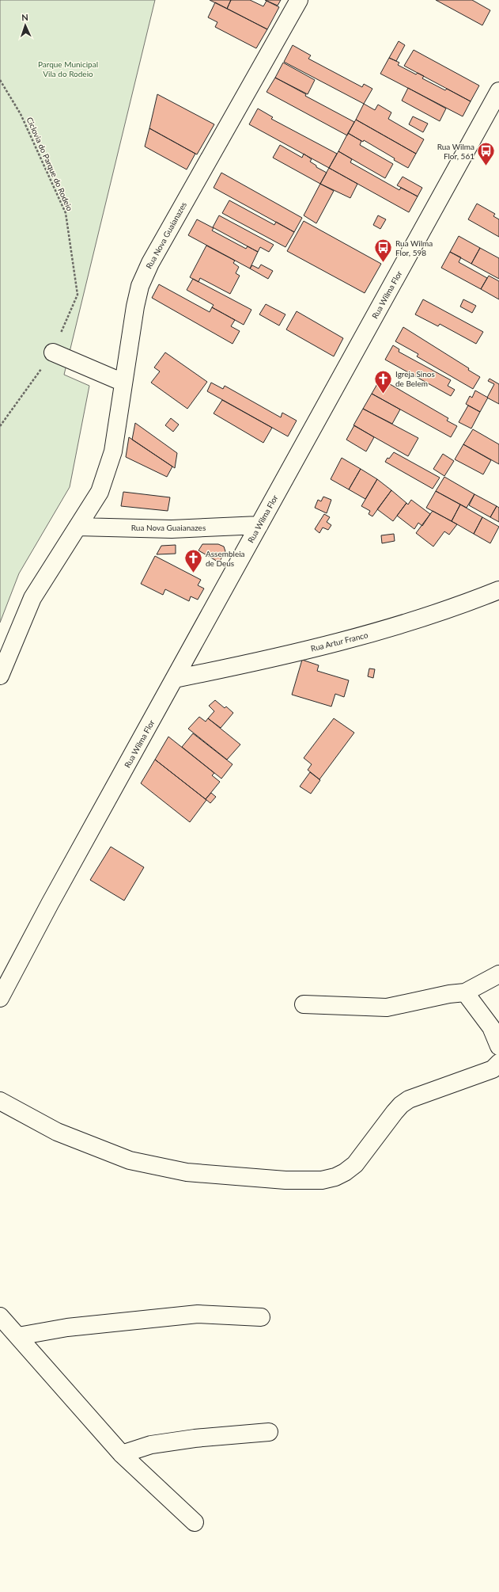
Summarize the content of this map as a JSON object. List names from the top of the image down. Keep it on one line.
{"streets":{"street":["Rua Nova Guaianazes","Rua Wilma Flor","Rua Artur Franco"],"path":["Ciclovia do Parque do Rodeio"]},"crossings":[["Rua Nova Guaianazes","Rua Wilma Flor"],["Rua Wilma Flor","Rua Artur Franco"]],"parks":["Parque Municipal Vila do Rodeio"],"places":{"bus stop":["Rua Wilma Flor, 561","Rua Wilma Flor, 598"],"church":["Igreja Sinos de Belem","Assembleia de Deus"]},"north":"top"}
